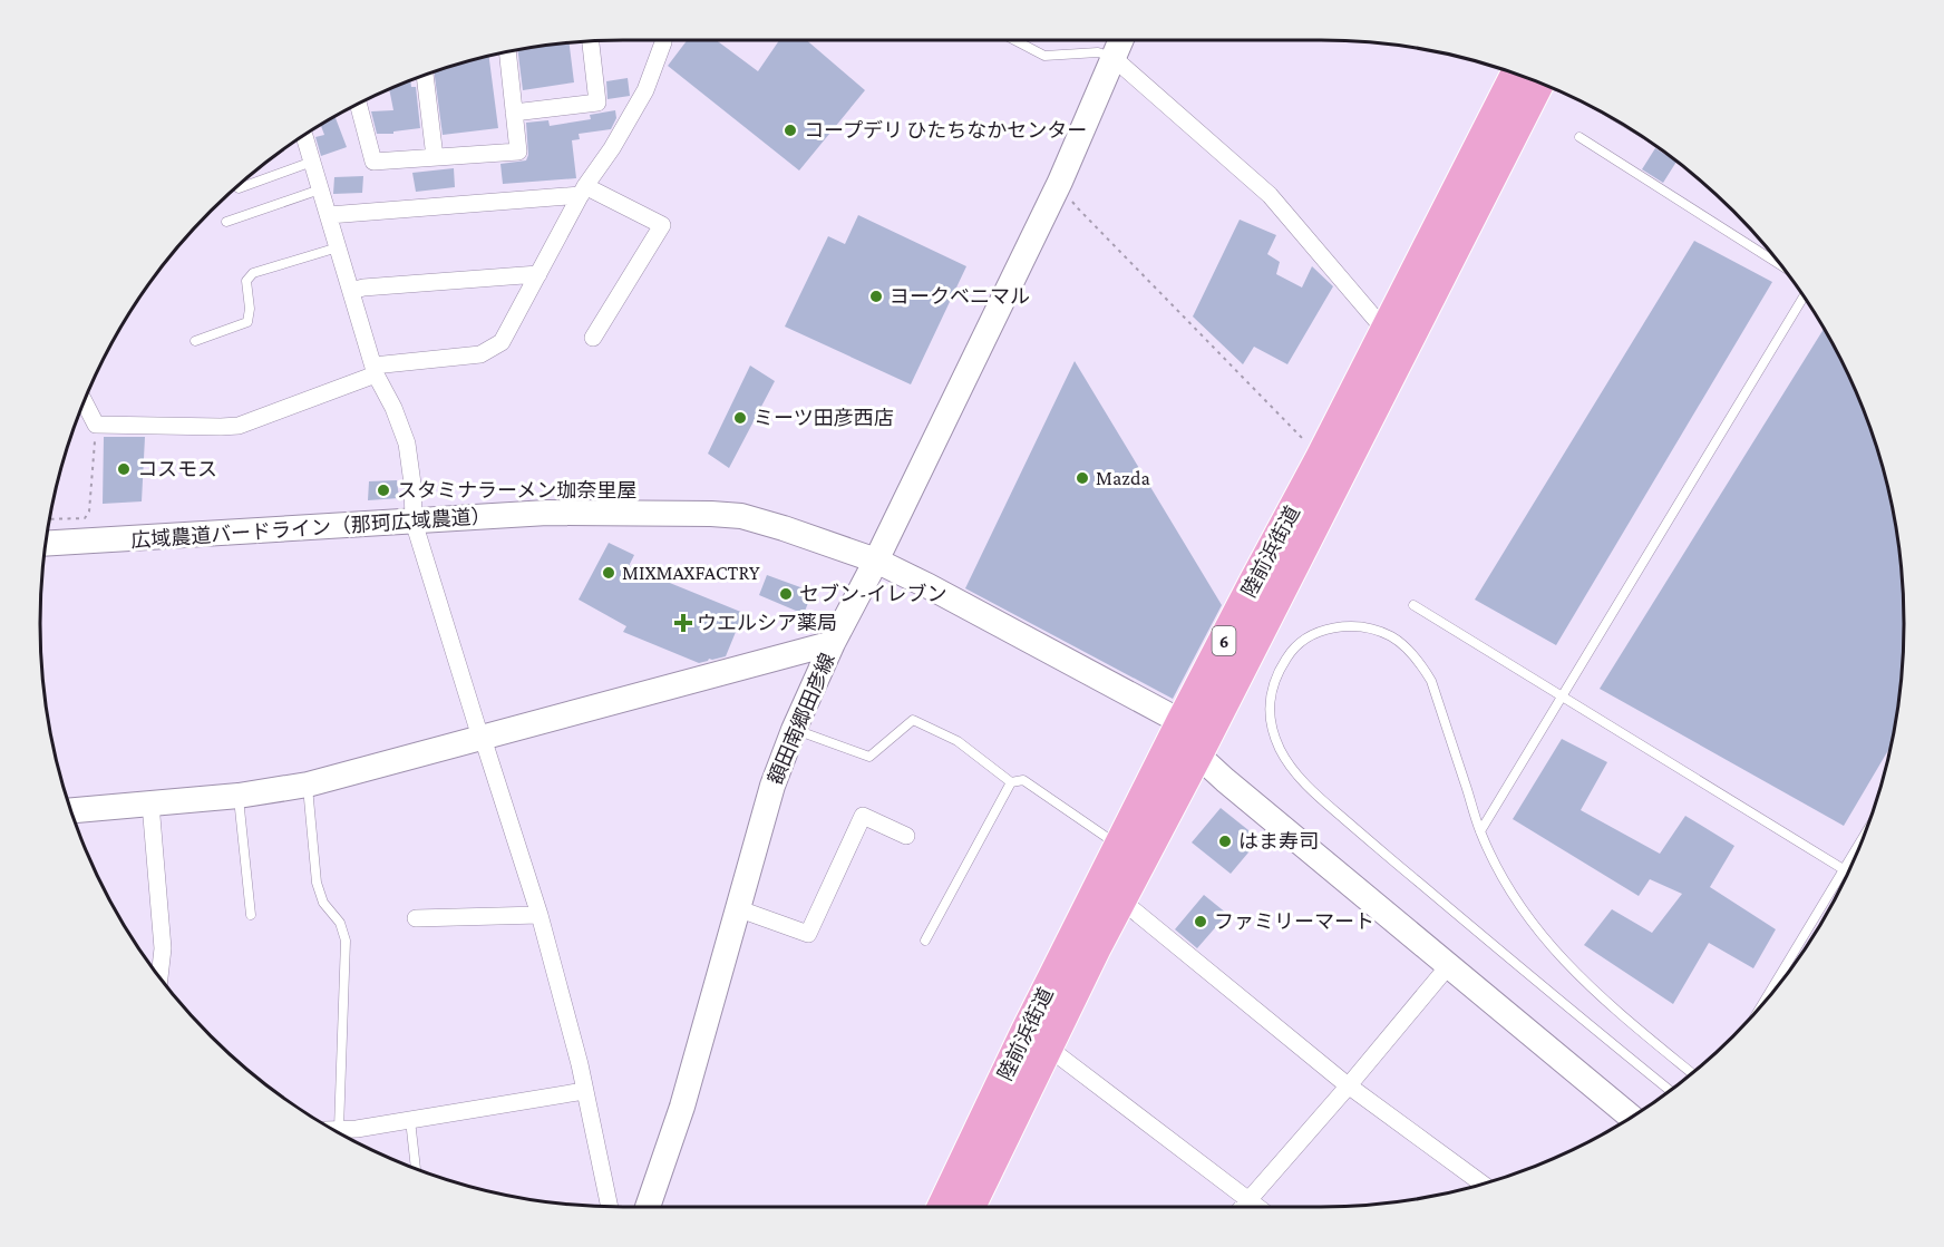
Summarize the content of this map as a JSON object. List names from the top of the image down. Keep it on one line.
{"streets":{"highway":["陸前浜街道","6"],"street":["広域農道バードライン（那珂広域農道）","額田南郷田彦線"]},"crossings":[["広域農道バードライン（那珂広域農道）","陸前浜街道"],["広域農道バードライン（那珂広域農道）","額田南郷田彦線"]],"places":{"other":["コープデリ ひたちなかセンター","ヨークベニマル","ミーツ田彦西店","コスモス","Mazda","スタミナラーメン珈奈里屋","MIXMAXFACTRY","セブン-イレブン","はま寿司","ファミリーマート"],"health":["ウエルシア薬局"]}}
